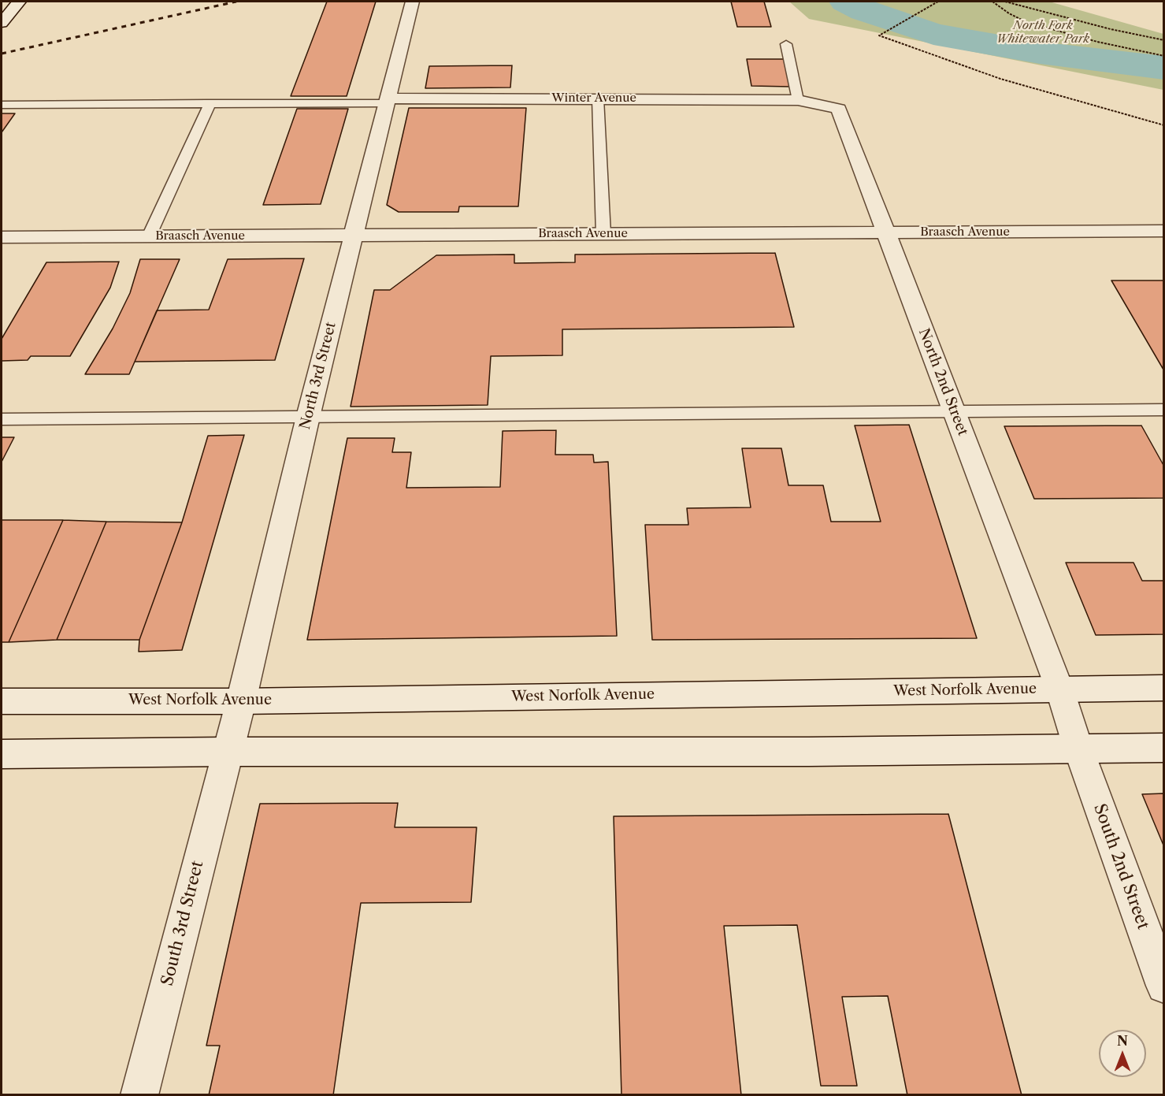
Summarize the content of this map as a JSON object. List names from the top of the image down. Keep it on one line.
{"streets":{"street":["Winter Avenue","Braasch Avenue","North 3rd Street","North 2nd Street","West Norfolk Avenue","South 2nd Street","South 3rd Street"]},"crossings":[["Winter Avenue","North 3rd Street"],["Winter Avenue","North 2nd Street"],["Braasch Avenue","North 3rd Street"],["Braasch Avenue","North 2nd Street"],["North 3rd Street","West Norfolk Avenue"],["North 3rd Street","South 3rd Street"],["North 2nd Street","West Norfolk Avenue"],["North 2nd Street","South 2nd Street"]],"parks":["North Fork Whitewater Park"],"north":"top"}
